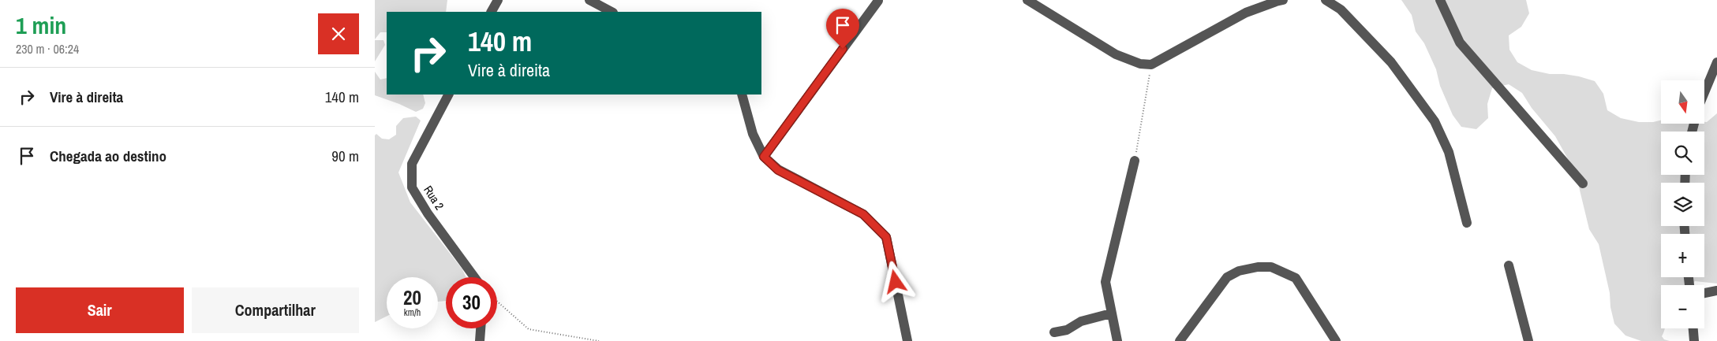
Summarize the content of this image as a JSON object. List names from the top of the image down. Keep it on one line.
{"streets":{"street":["Rua 2"]},"north":"bottom","page":{"heading":["1 min","230 m · 06:24"],"turn":["140 m","Vire à direita"],"list":[{"name":"Vire à direita","value":"140 m"},{"name":"Chegada ao destino","value":"90 m"}],"map_buttons":["+","−"],"speed":"20 km/h","limit":"30","buttons":["Sair","Compartilhar"]}}
